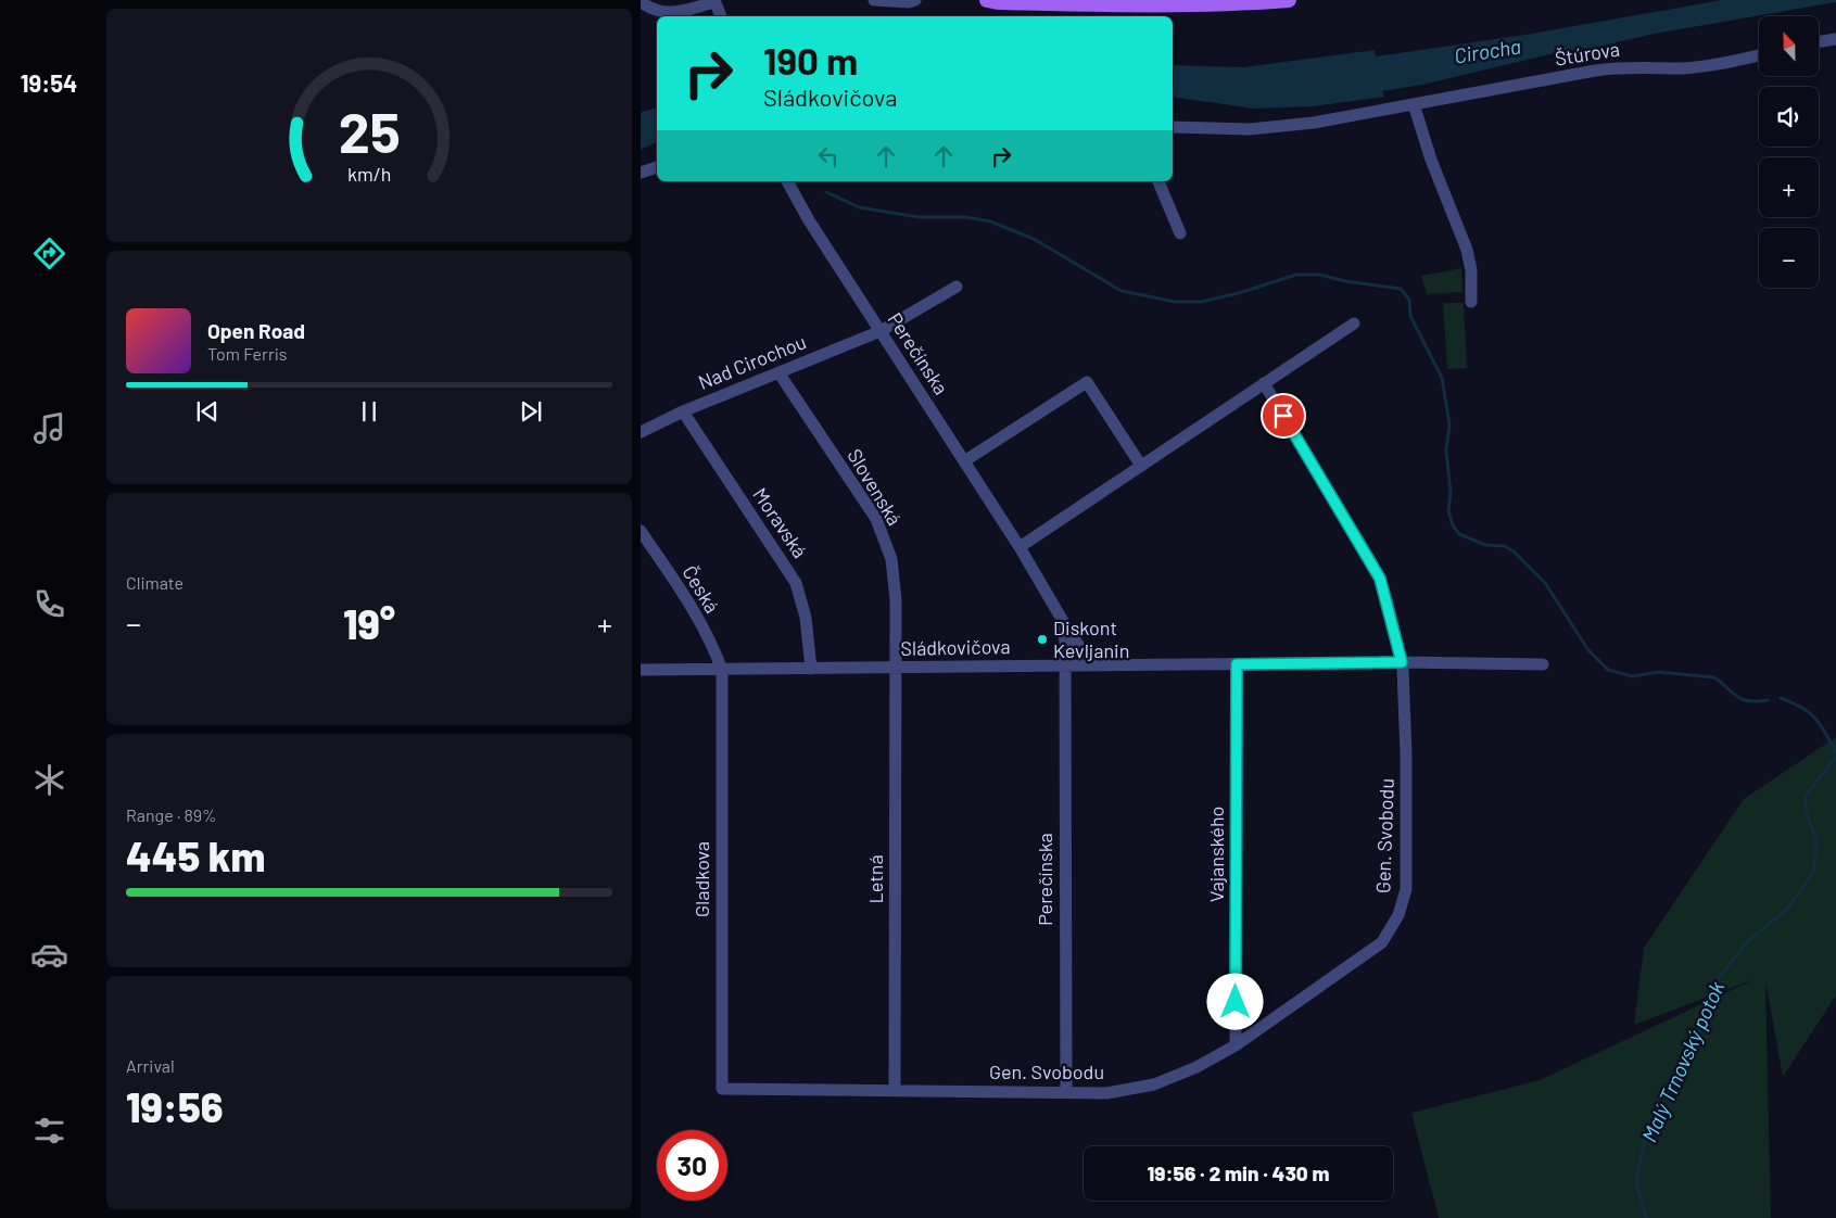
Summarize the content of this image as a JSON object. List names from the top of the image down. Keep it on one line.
{"streets":{"street":["Štúrova","Perečínska","Nad Cirochou","Slovenská","Moravská","Česká","Sládkovičova","Gen. Svobodu","Vajanského","Gladkova","Letná"]},"crossings":[["Perečínska","Nad Cirochou"],["Perečínska","Sládkovičova"],["Perečínska","Gen. Svobodu"],["Nad Cirochou","Slovenská"],["Nad Cirochou","Moravská"],["Slovenská","Sládkovičova"],["Slovenská","Letná"],["Moravská","Sládkovičova"],["Česká","Sládkovičova"],["Česká","Gladkova"],["Sládkovičova","Gen. Svobodu"],["Sládkovičova","Vajanského"],["Sládkovičova","Gladkova"],["Sládkovičova","Letná"],["Gen. Svobodu","Vajanského"],["Gen. Svobodu","Gladkova"],["Gen. Svobodu","Letná"]],"water":["Cirocha","Malý Trnovský potok"],"places":["Diskont Kevljanin"],"north":"top","page":{"tabs":"19:54","map_buttons":["+","−"],"turn":["190 m","Sládkovičova"],"song":["Open Road","Tom Ferris"],"tile":["Climate",["Range · 89%","445 km"],["Arrival","19:56"]],"heat":["−","19°","+"],"limit":"30","trip":"19:56 · 2 min · 430 m","gauge":["25","km/h"]}}
